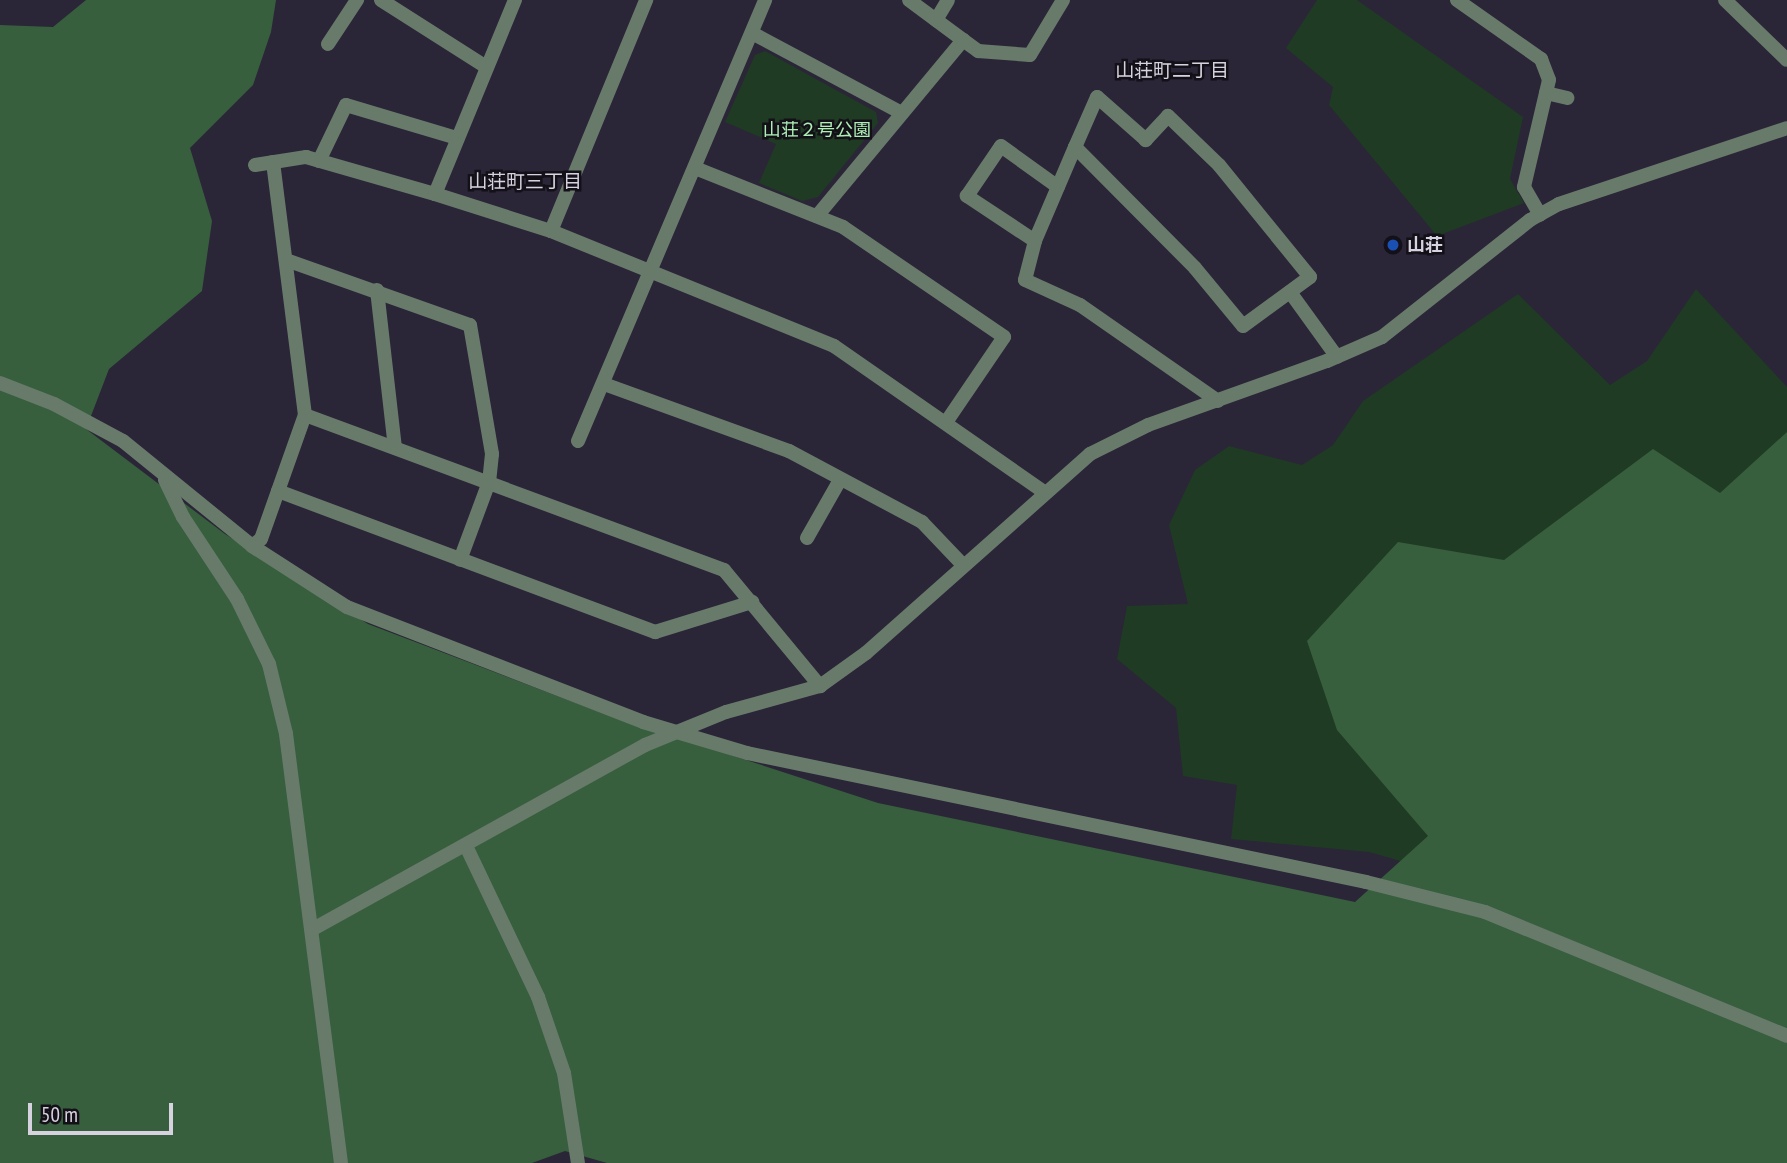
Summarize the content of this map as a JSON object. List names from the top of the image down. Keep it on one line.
{"districts":["山荘町二丁目","山荘町三丁目"],"parks":["山荘２号公園"],"places":["山荘"],"scale_bar":"50 m"}
